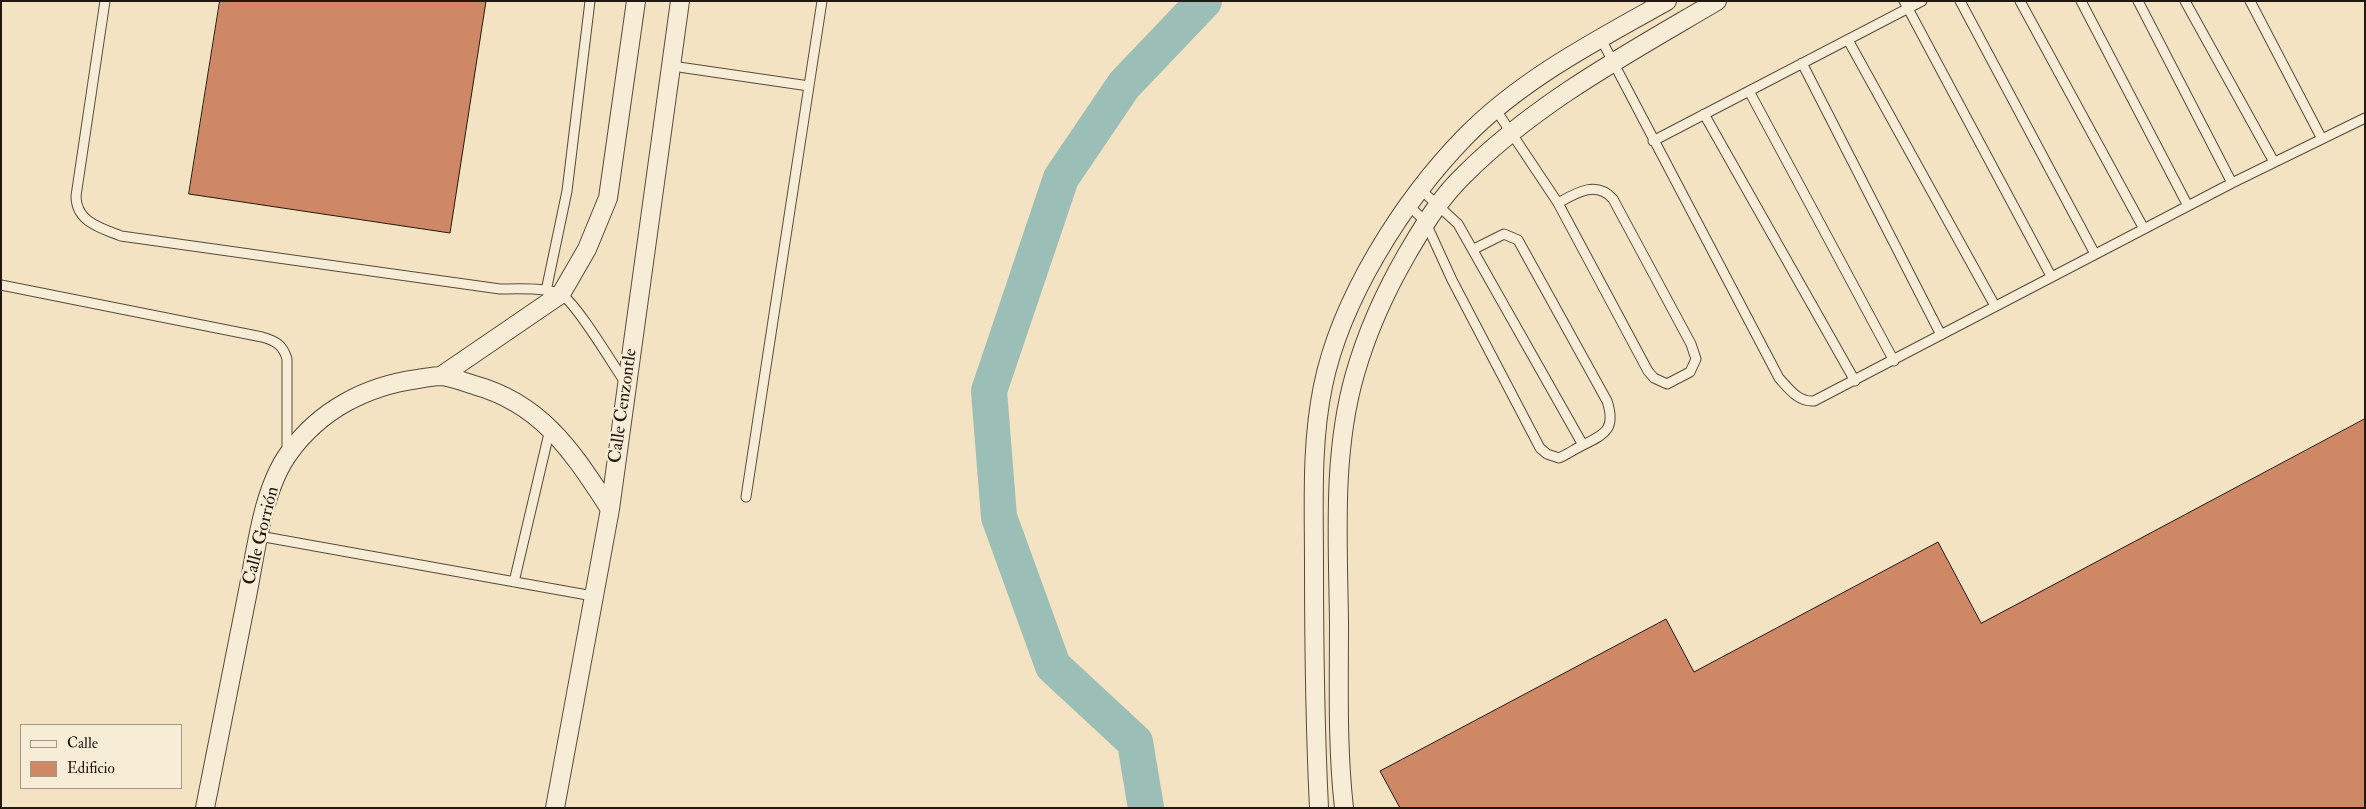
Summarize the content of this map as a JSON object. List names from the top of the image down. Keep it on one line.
{"streets":{"street":["Calle Cenzontle","Calle Gorrión"]},"crossings":[["Calle Cenzontle","Calle Gorrión"]],"legend":["Calle","Edificio"]}
